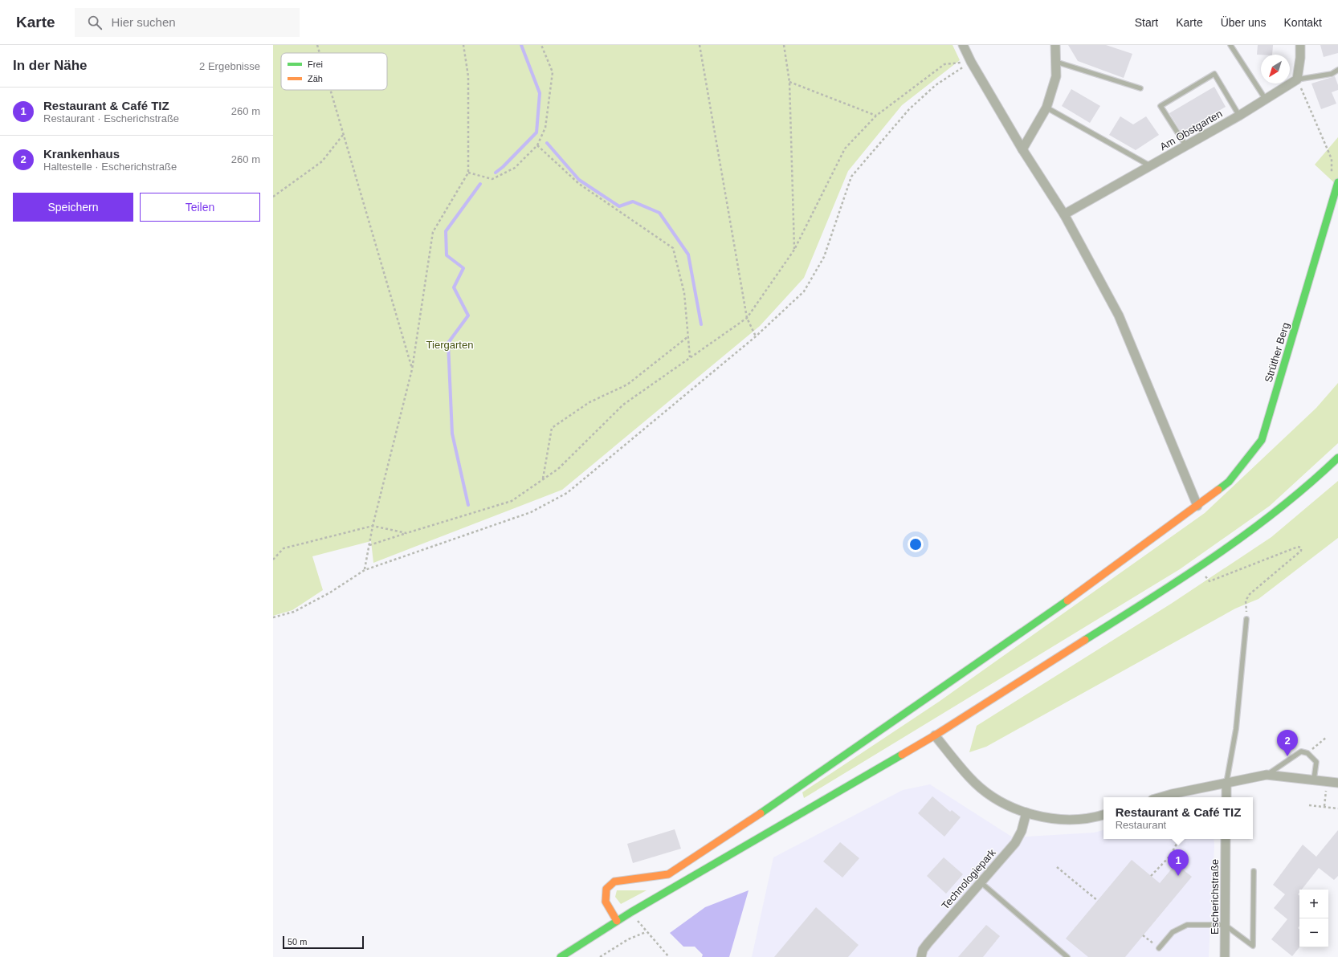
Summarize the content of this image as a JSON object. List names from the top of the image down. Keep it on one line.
{"streets":{"street":["Am Obstgarten","Strüther Berg","Technologiepark","Escherichstraße"]},"parks":["Tiergarten"],"legend":["Frei","Zäh"],"scale_bar":"50 m","north":"bottom left","page":{"header":"Karte","search":"Hier suchen","nav":["Start","Karte","Über uns","Kontakt"],"heading":["In der Nähe","2 Ergebnisse"],"list":[{"mark":"1","name":"Restaurant & Café TIZ","note":"Restaurant · Escherichstraße","value":"260 m"},{"mark":"2","name":"Krankenhaus","note":"Haltestelle · Escherichstraße","value":"260 m"}],"buttons":["Speichern","Teilen"],"pins":["2","1"],"popup":["Restaurant & Café TIZ","Restaurant"],"map_buttons":["+","−"],"scale":"50 m"}}
